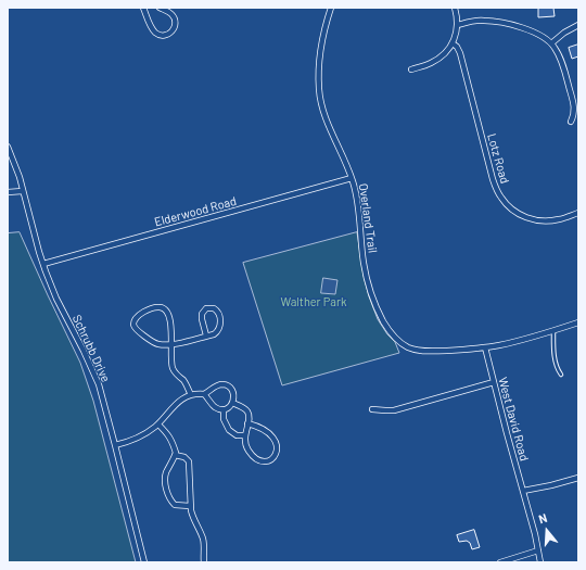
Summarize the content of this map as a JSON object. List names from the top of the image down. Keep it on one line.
{"streets":{"street":["Lotz Road","Elderwood Road","Overland Trail","Schrubb Drive","West David Road"]},"crossings":[["Elderwood Road","Overland Trail"],["Elderwood Road","Schrubb Drive"],["Overland Trail","West David Road"]],"parks":["Walther Park"],"north":"top"}
